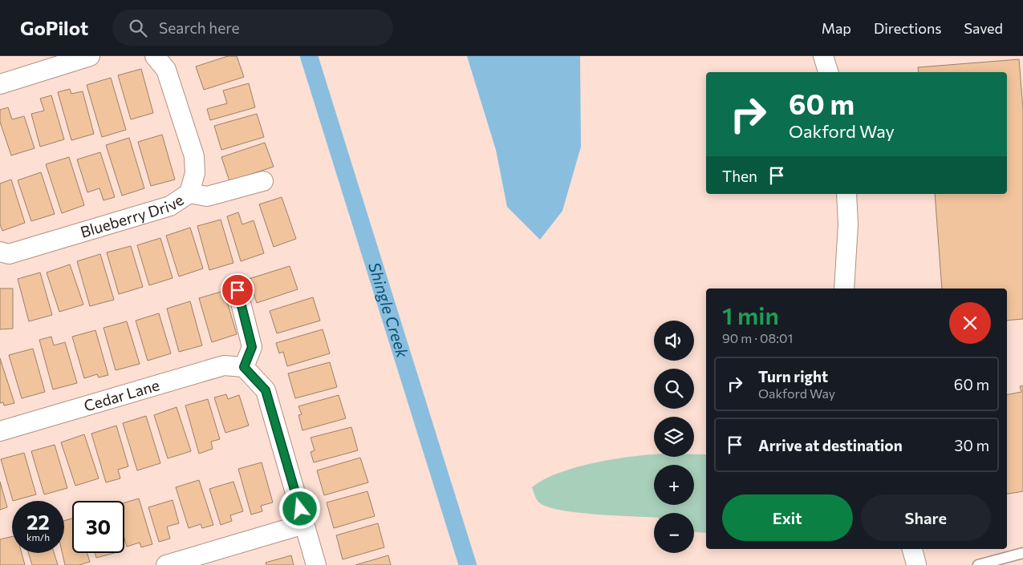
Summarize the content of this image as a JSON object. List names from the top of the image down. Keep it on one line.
{"streets":{"street":["Blueberry Drive","Cedar Lane"]},"water":["Shingle Creek"],"page":{"header":"GoPilot","search":"Search here","nav":["Map","Directions","Saved"],"turn":["60 m","Oakford Way"],"then":"Then","heading":["1 min","90 m · 08:01"],"map_buttons":["+","−"],"list":[{"name":"Turn right","note":"Oakford Way","value":"60 m"},{"name":"Arrive at destination","value":"30 m"}],"buttons":["Exit","Share"],"speed":"22 km/h","limit":"30"}}
